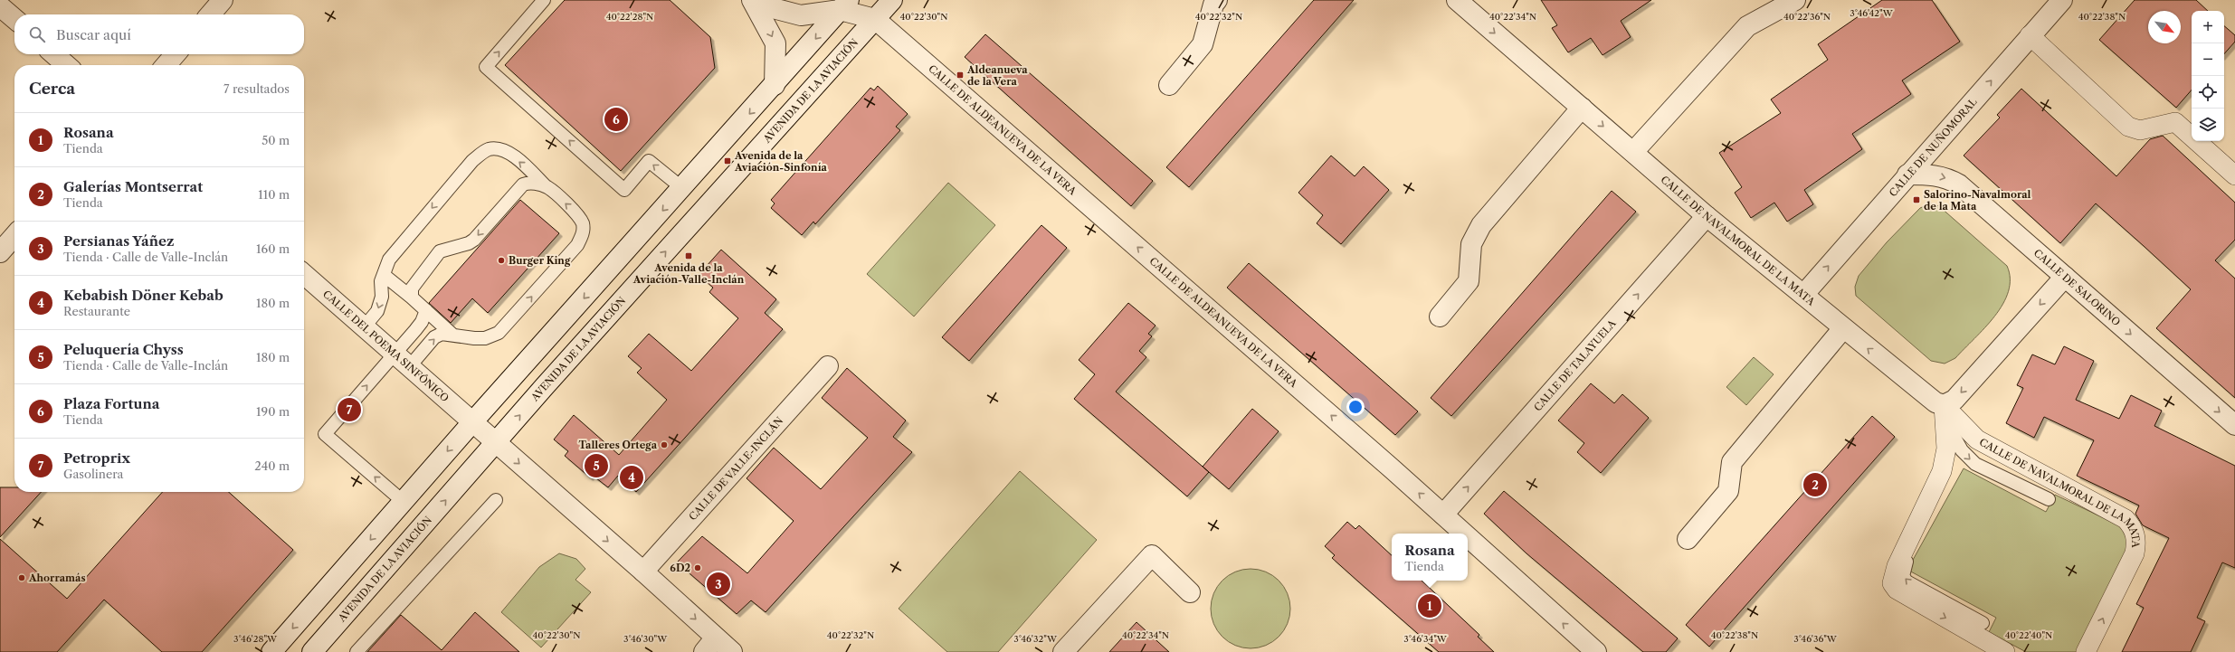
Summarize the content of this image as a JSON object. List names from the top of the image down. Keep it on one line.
{"streets":{"street":["AVENIDA DE LA AVIACIÓN","CALLE DE ALDEANUEVA DE LA VERA","CALLE DE NUÑOMORAL","CALLE DE NAVALMORAL DE LA MATA","CALLE DE SALORINO","CALLE DEL POEMA SINFÓNICO","CALLE DE TALAYUELA","CALLE DE VALLE-INCLÁN"]},"crossings":[["AVENIDA DE LA AVIACIÓN","CALLE DE ALDEANUEVA DE LA VERA"],["CALLE DE ALDEANUEVA DE LA VERA","CALLE DE TALAYUELA"],["CALLE DE NUÑOMORAL","CALLE DE NAVALMORAL DE LA MATA"],["CALLE DE NUÑOMORAL","CALLE DE SALORINO"],["CALLE DE NAVALMORAL DE LA MATA","CALLE DE TALAYUELA"]],"one_way":["CALLE DE ALDEANUEVA DE LA VERA","CALLE DE NUÑOMORAL"],"places":{"transit":["Aldeanueva de la Vera","Avenida de la Aviación-Sinfonía","Salorino-Navalmoral de la Mata","Avenida de la Aviación-Valle-Inclán"],"other":["Burger King","Talleres Ortega","6D2","Ahorramás"]},"north":"bottom right","page":{"map_buttons":["+","−"],"search":"Buscar aquí","heading":["Cerca","7 resultados"],"pins":["6","7","5","4","2","3","1"],"list":[{"mark":"1","name":"Rosana","note":"Tienda","value":"50 m"},{"mark":"2","name":"Galerías Montserrat","note":"Tienda","value":"110 m"},{"mark":"3","name":"Persianas Yáñez","note":"Tienda · Calle de Valle-Inclán","value":"160 m"},{"mark":"4","name":"Kebabish Döner Kebab","note":"Restaurante","value":"180 m"},{"mark":"5","name":"Peluquería Chyss","note":"Tienda · Calle de Valle-Inclán","value":"180 m"},{"mark":"6","name":"Plaza Fortuna","note":"Tienda","value":"190 m"},{"mark":"7","name":"Petroprix","note":"Gasolinera","value":"240 m"}],"popup":["Rosana","Tienda"]},"coordinates":["3°46'42\"W","40°22'28\"N","40°22'30\"N","40°22'32\"N","40°22'34\"N","40°22'36\"N","40°22'38\"N","40°22'40\"N","3°46'28\"W","3°46'30\"W","3°46'32\"W","3°46'34\"W","3°46'36\"W"]}
